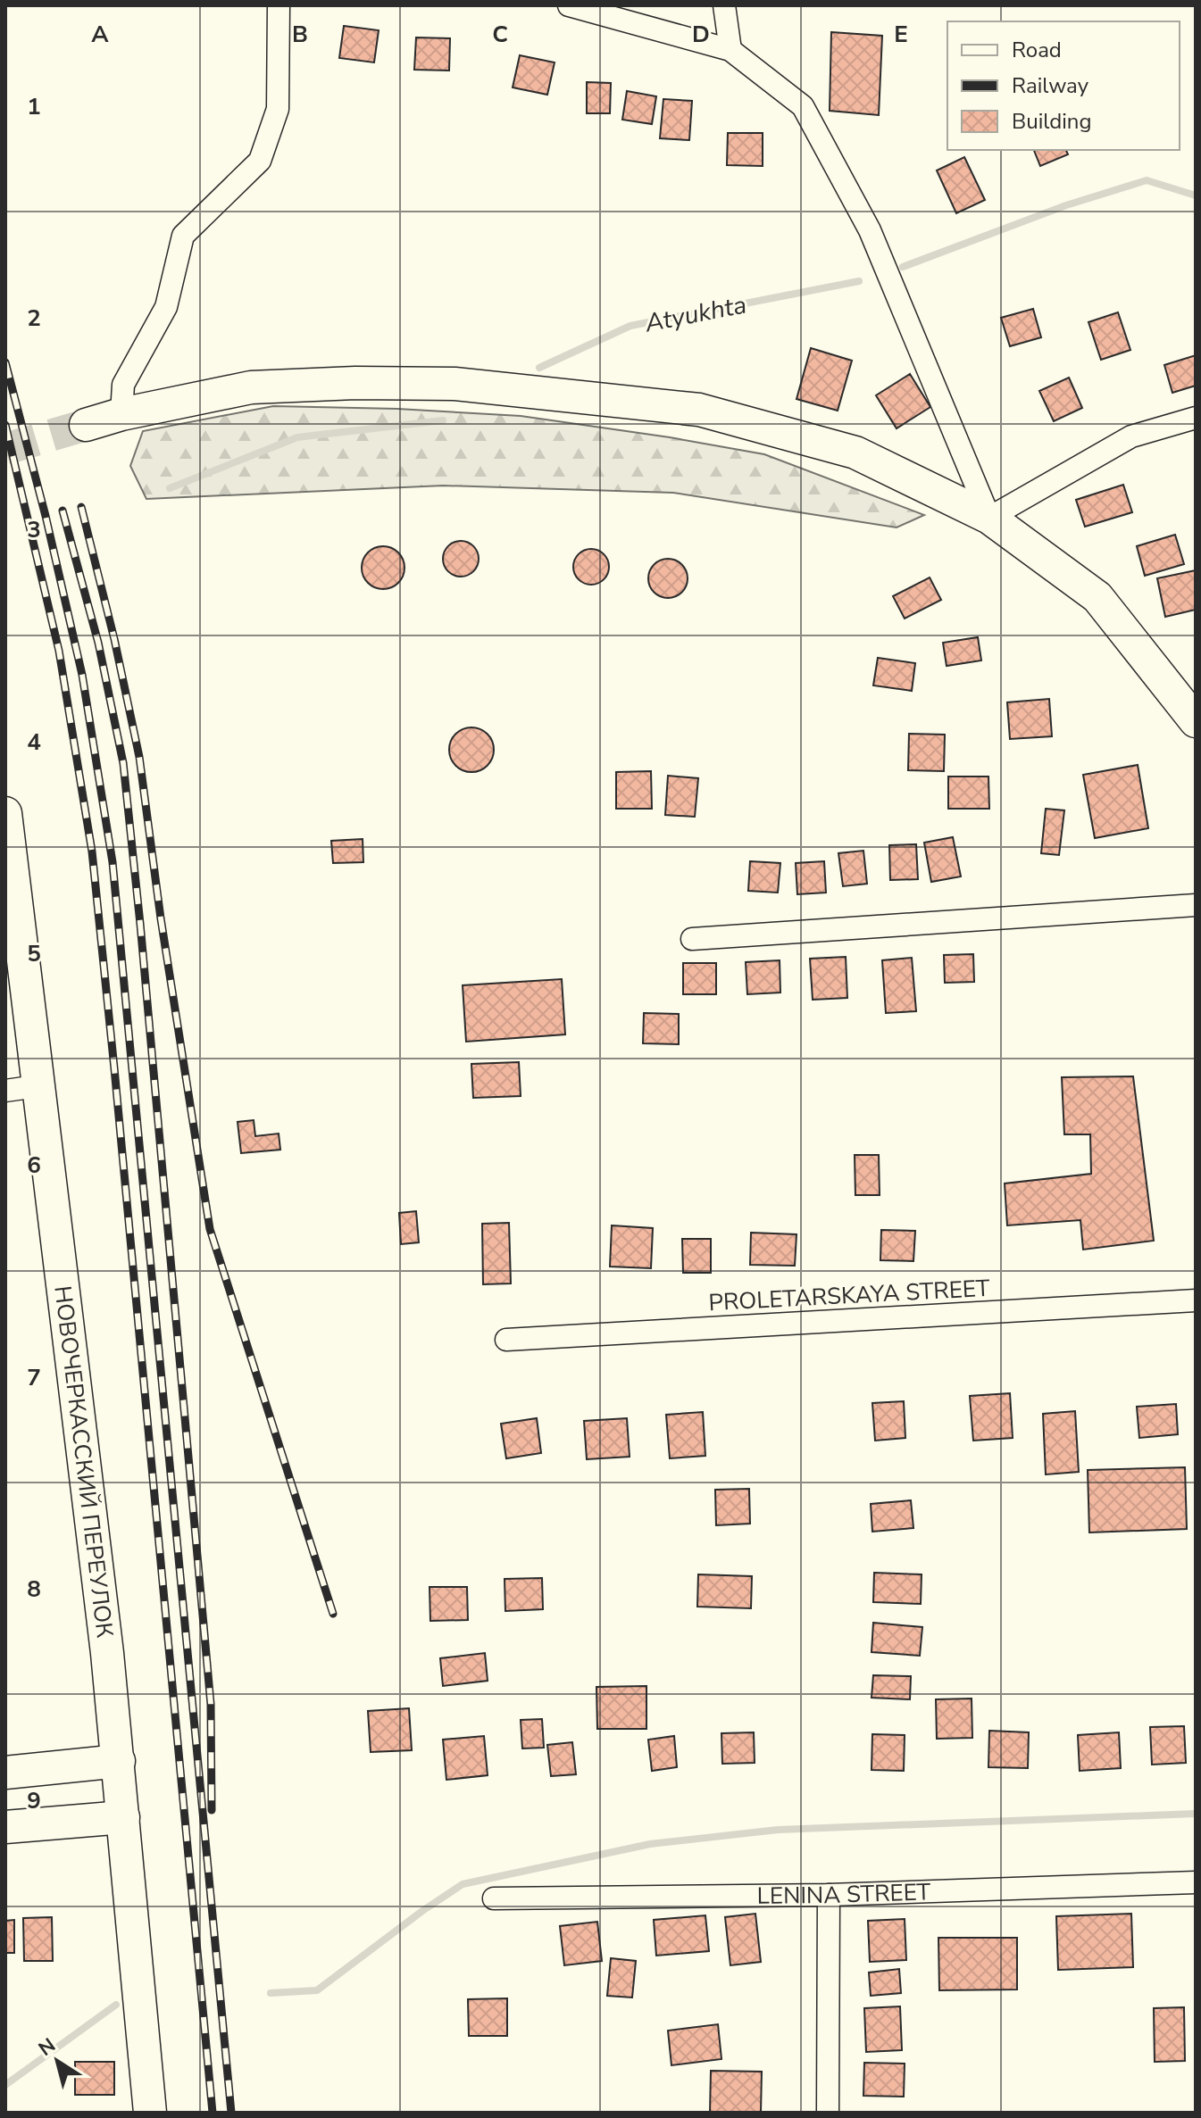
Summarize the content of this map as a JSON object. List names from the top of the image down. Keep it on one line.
{"streets":{"main road":["НОВОЧЕРКАССКИЙ ПЕРЕУЛОК"],"street":["PROLETARSKAYA STREET","LENINA STREET"]},"water":["Atyukhta"],"legend":["Road","Railway","Building"],"north":"top left","grid":{"columns":["A","B","C","D","E"],"rows":["1","2","3","4","5","6","7","8","9"]}}
